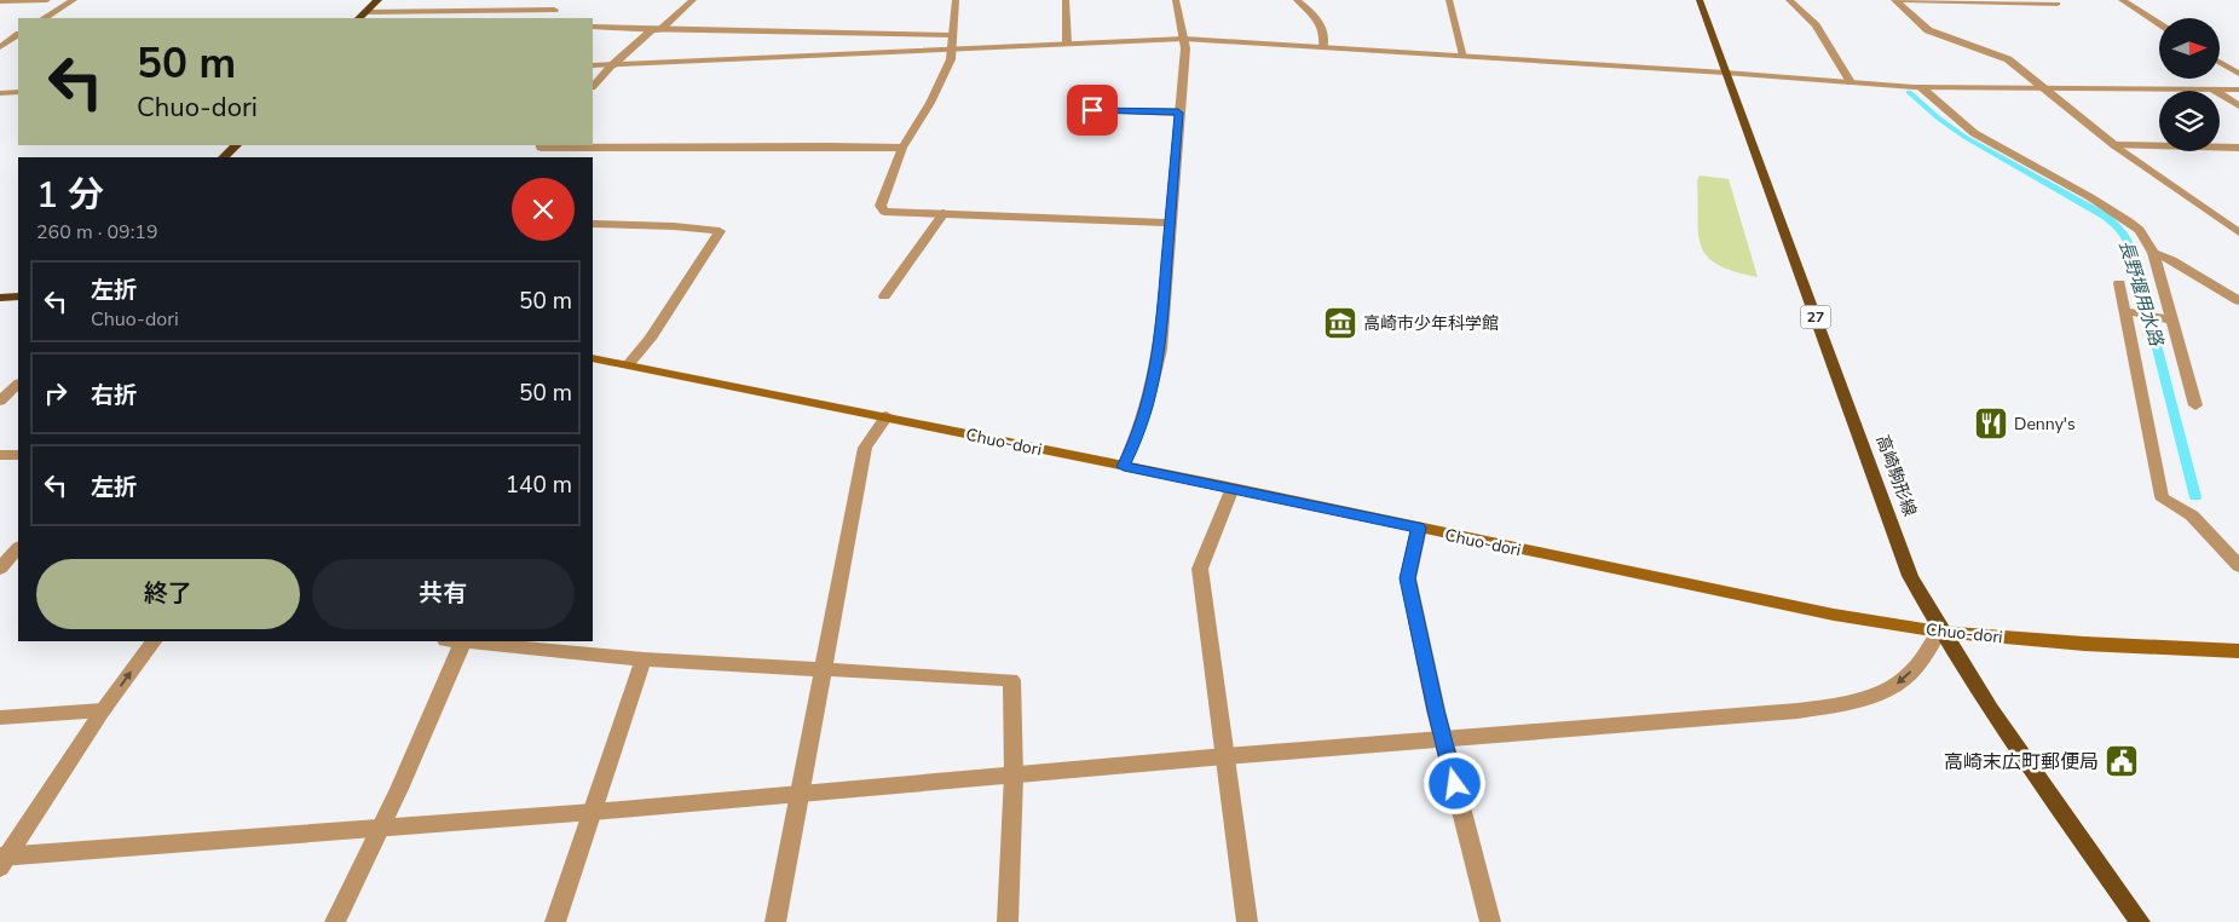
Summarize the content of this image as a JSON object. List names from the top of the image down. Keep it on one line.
{"streets":{"main road":["27","Chuo-dori","高崎駒形線"]},"crossings":[["Chuo-dori","高崎駒形線"]],"water":["長野堰用水路"],"places":{"museum":["高崎市少年科学館"],"restaurant":["Denny's"],"public building":["高崎末広町郵便局"]},"north":"right","page":{"turn":["50 m","Chuo-dori"],"heading":["1 分","260 m · 09:19"],"list":[{"name":"左折","note":"Chuo-dori","value":"50 m"},{"name":"右折","value":"50 m"},{"name":"左折","value":"140 m"}],"buttons":["終了","共有"]}}
